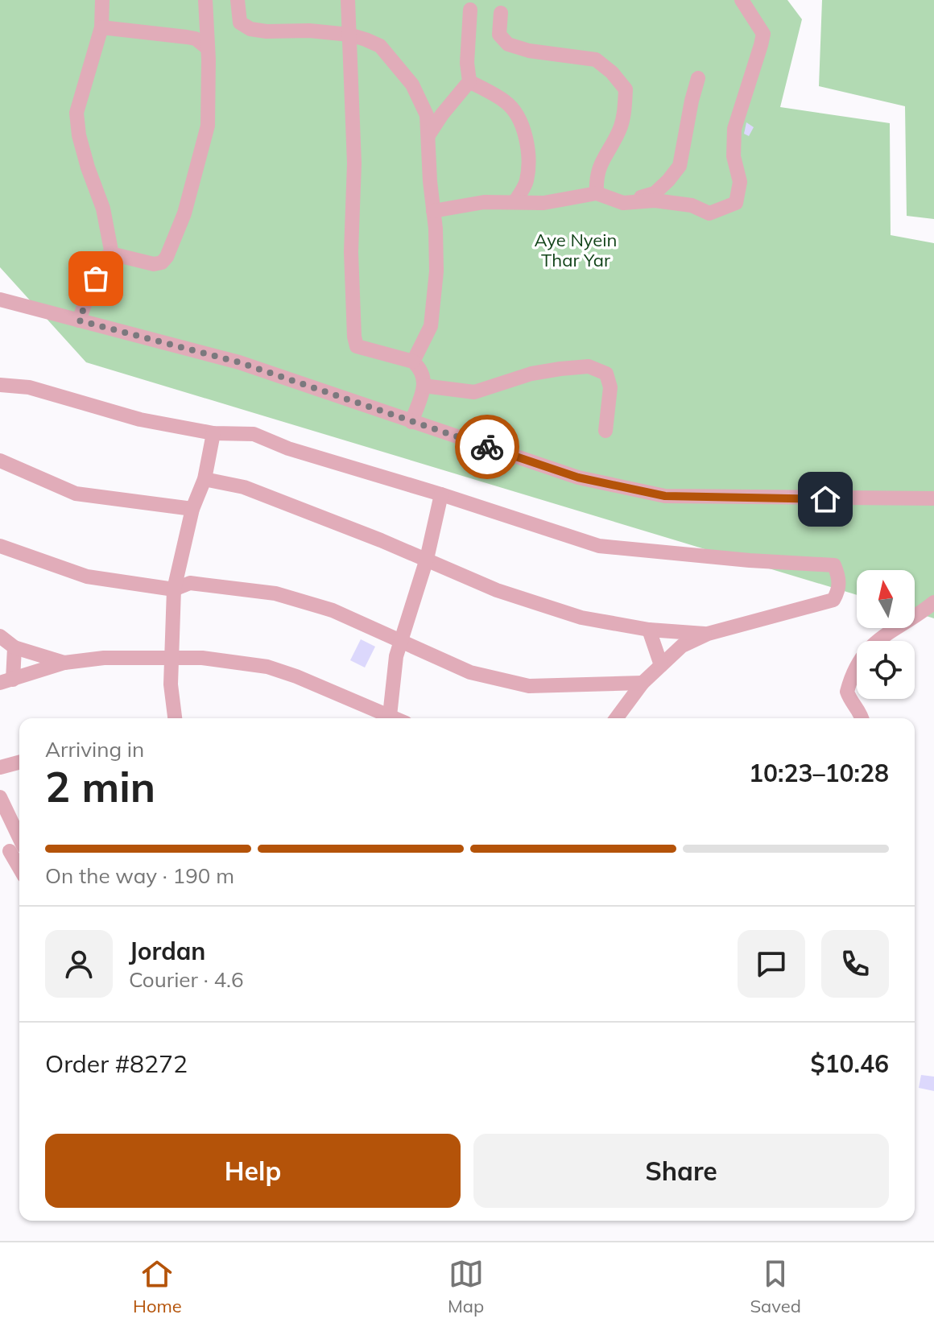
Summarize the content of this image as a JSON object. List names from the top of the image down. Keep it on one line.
{"parks":["Aye Nyein Thar Yar"],"north":"top","page":{"heading":["2 min","Arriving in","10:23–10:28"],"panel":["Jordan","Courier · 4.6","Order #8272","$10.46"],"bar":"On the way · 190 m","buttons":["Help","Share"],"tabs":["Home","Map","Saved"]}}
